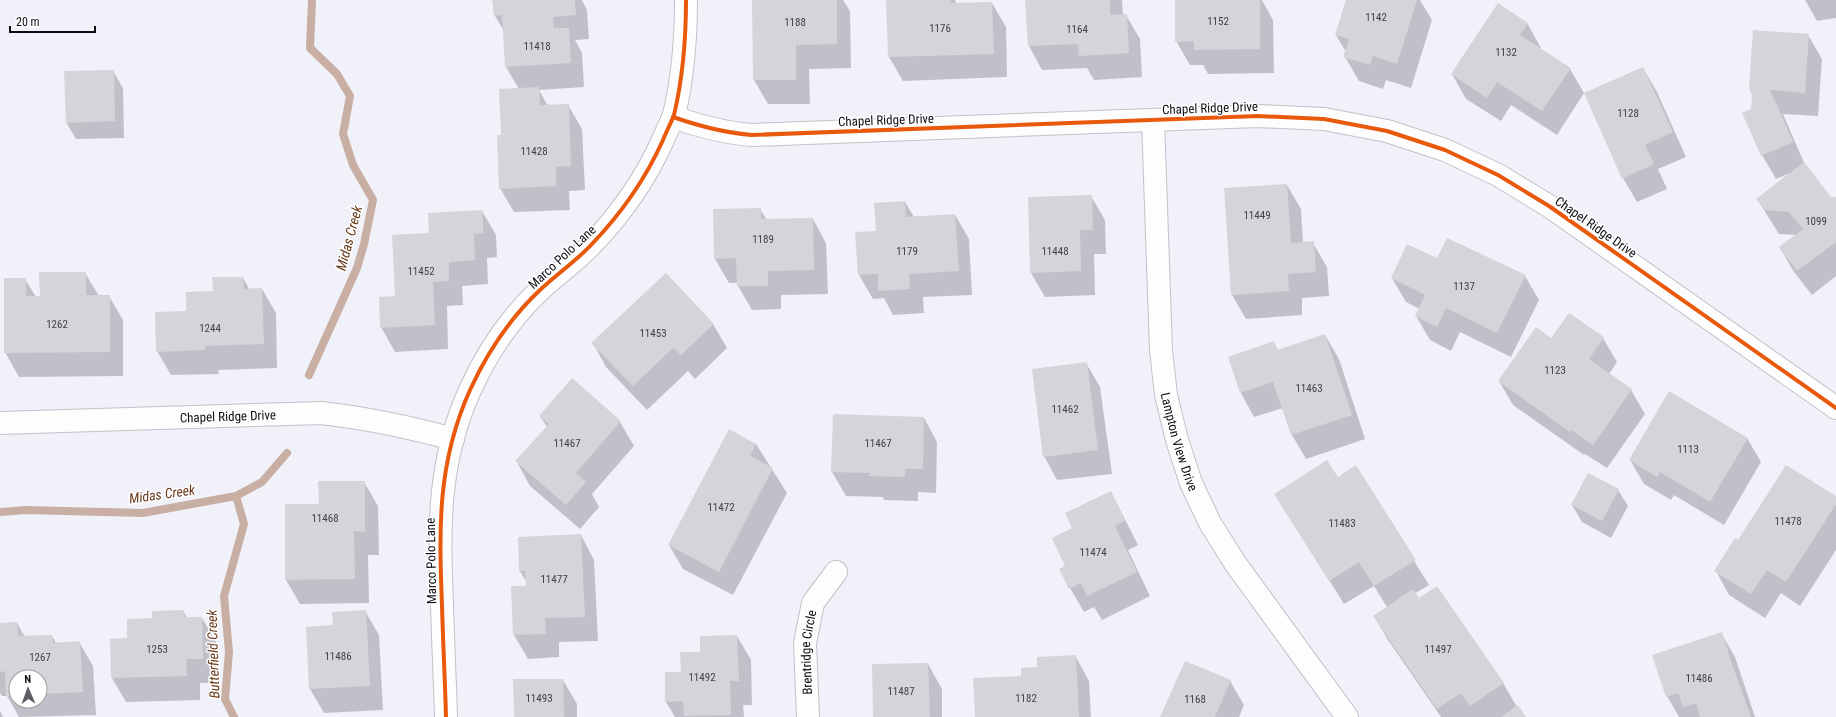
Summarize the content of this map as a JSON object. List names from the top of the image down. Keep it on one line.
{"streets":{"street":["Chapel Ridge Drive","Marco Polo Lane","Lampton View Drive","Brentridge Circle"]},"crossings":[["Chapel Ridge Drive","Marco Polo Lane"],["Chapel Ridge Drive","Lampton View Drive"]],"water":["Midas Creek","Butterfield Creek"],"house_numbers":["1142","1152","1188","1176","1164","11418","1132","1128","11428","11449","1099","1189","1179","11448","11452","1137","1262","1244","11453","1123","11463","11462","11467","11467","1113","11472","11468","11478","11483","11474","11477","1253","11497","11486","1267","11492","11486","11487","11493","1182","1168"],"scale_bar":"20 m","north":"top"}
